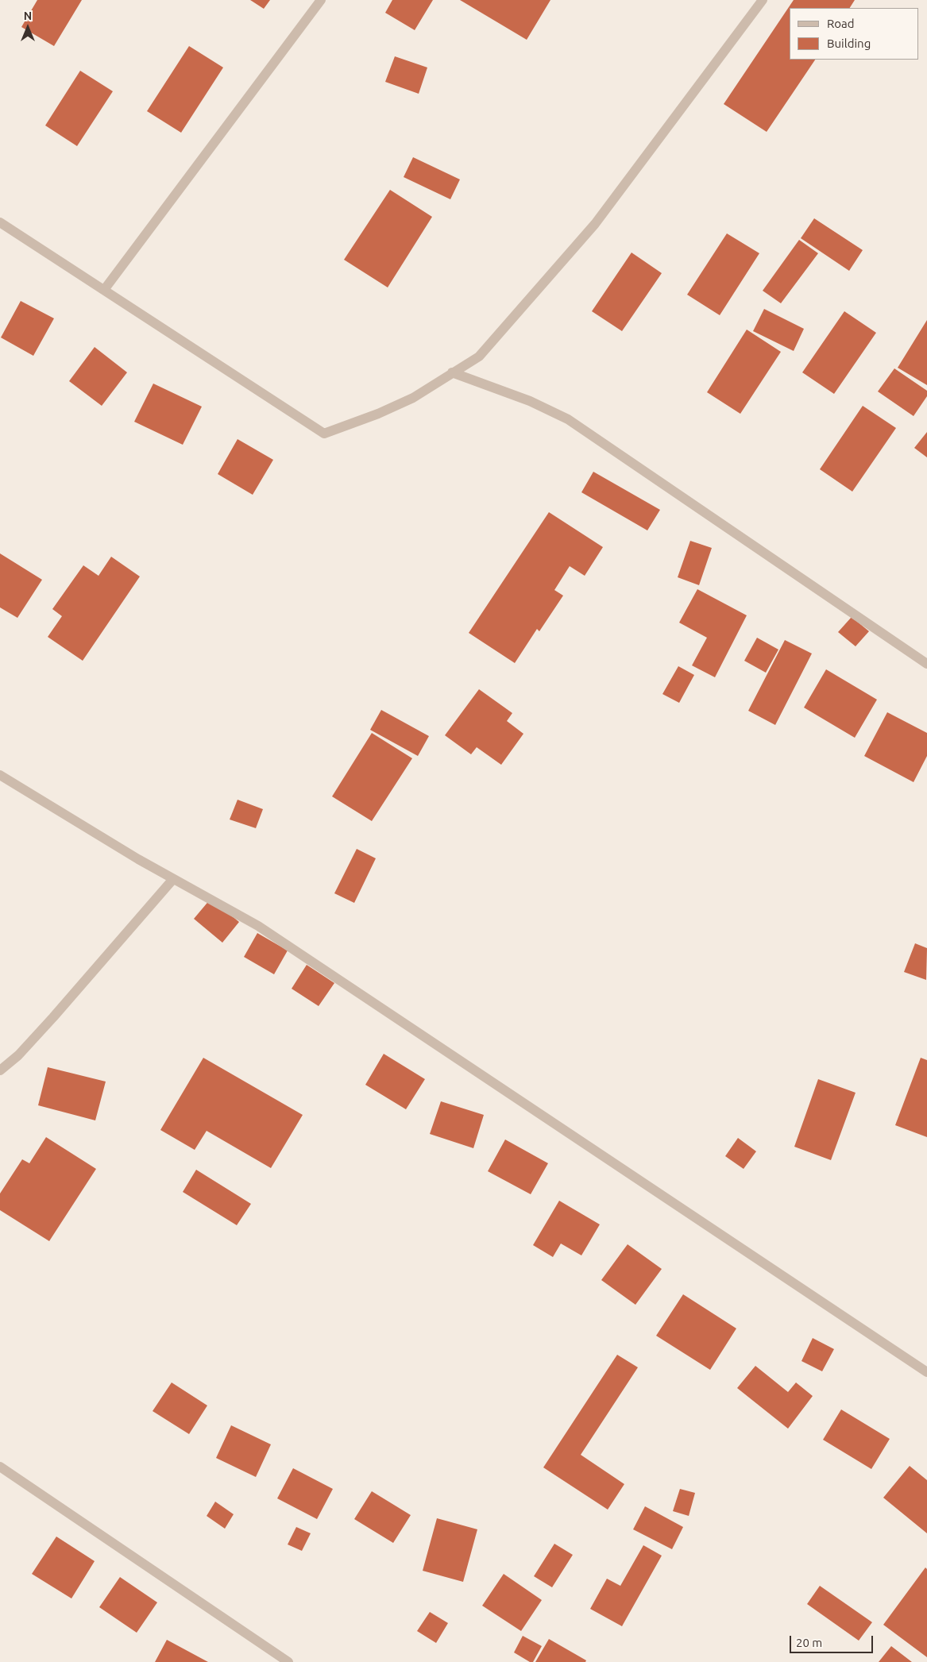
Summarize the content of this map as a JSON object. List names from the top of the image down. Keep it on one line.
{"legend":["Road","Building"],"scale_bar":"20 m","north":"top"}
